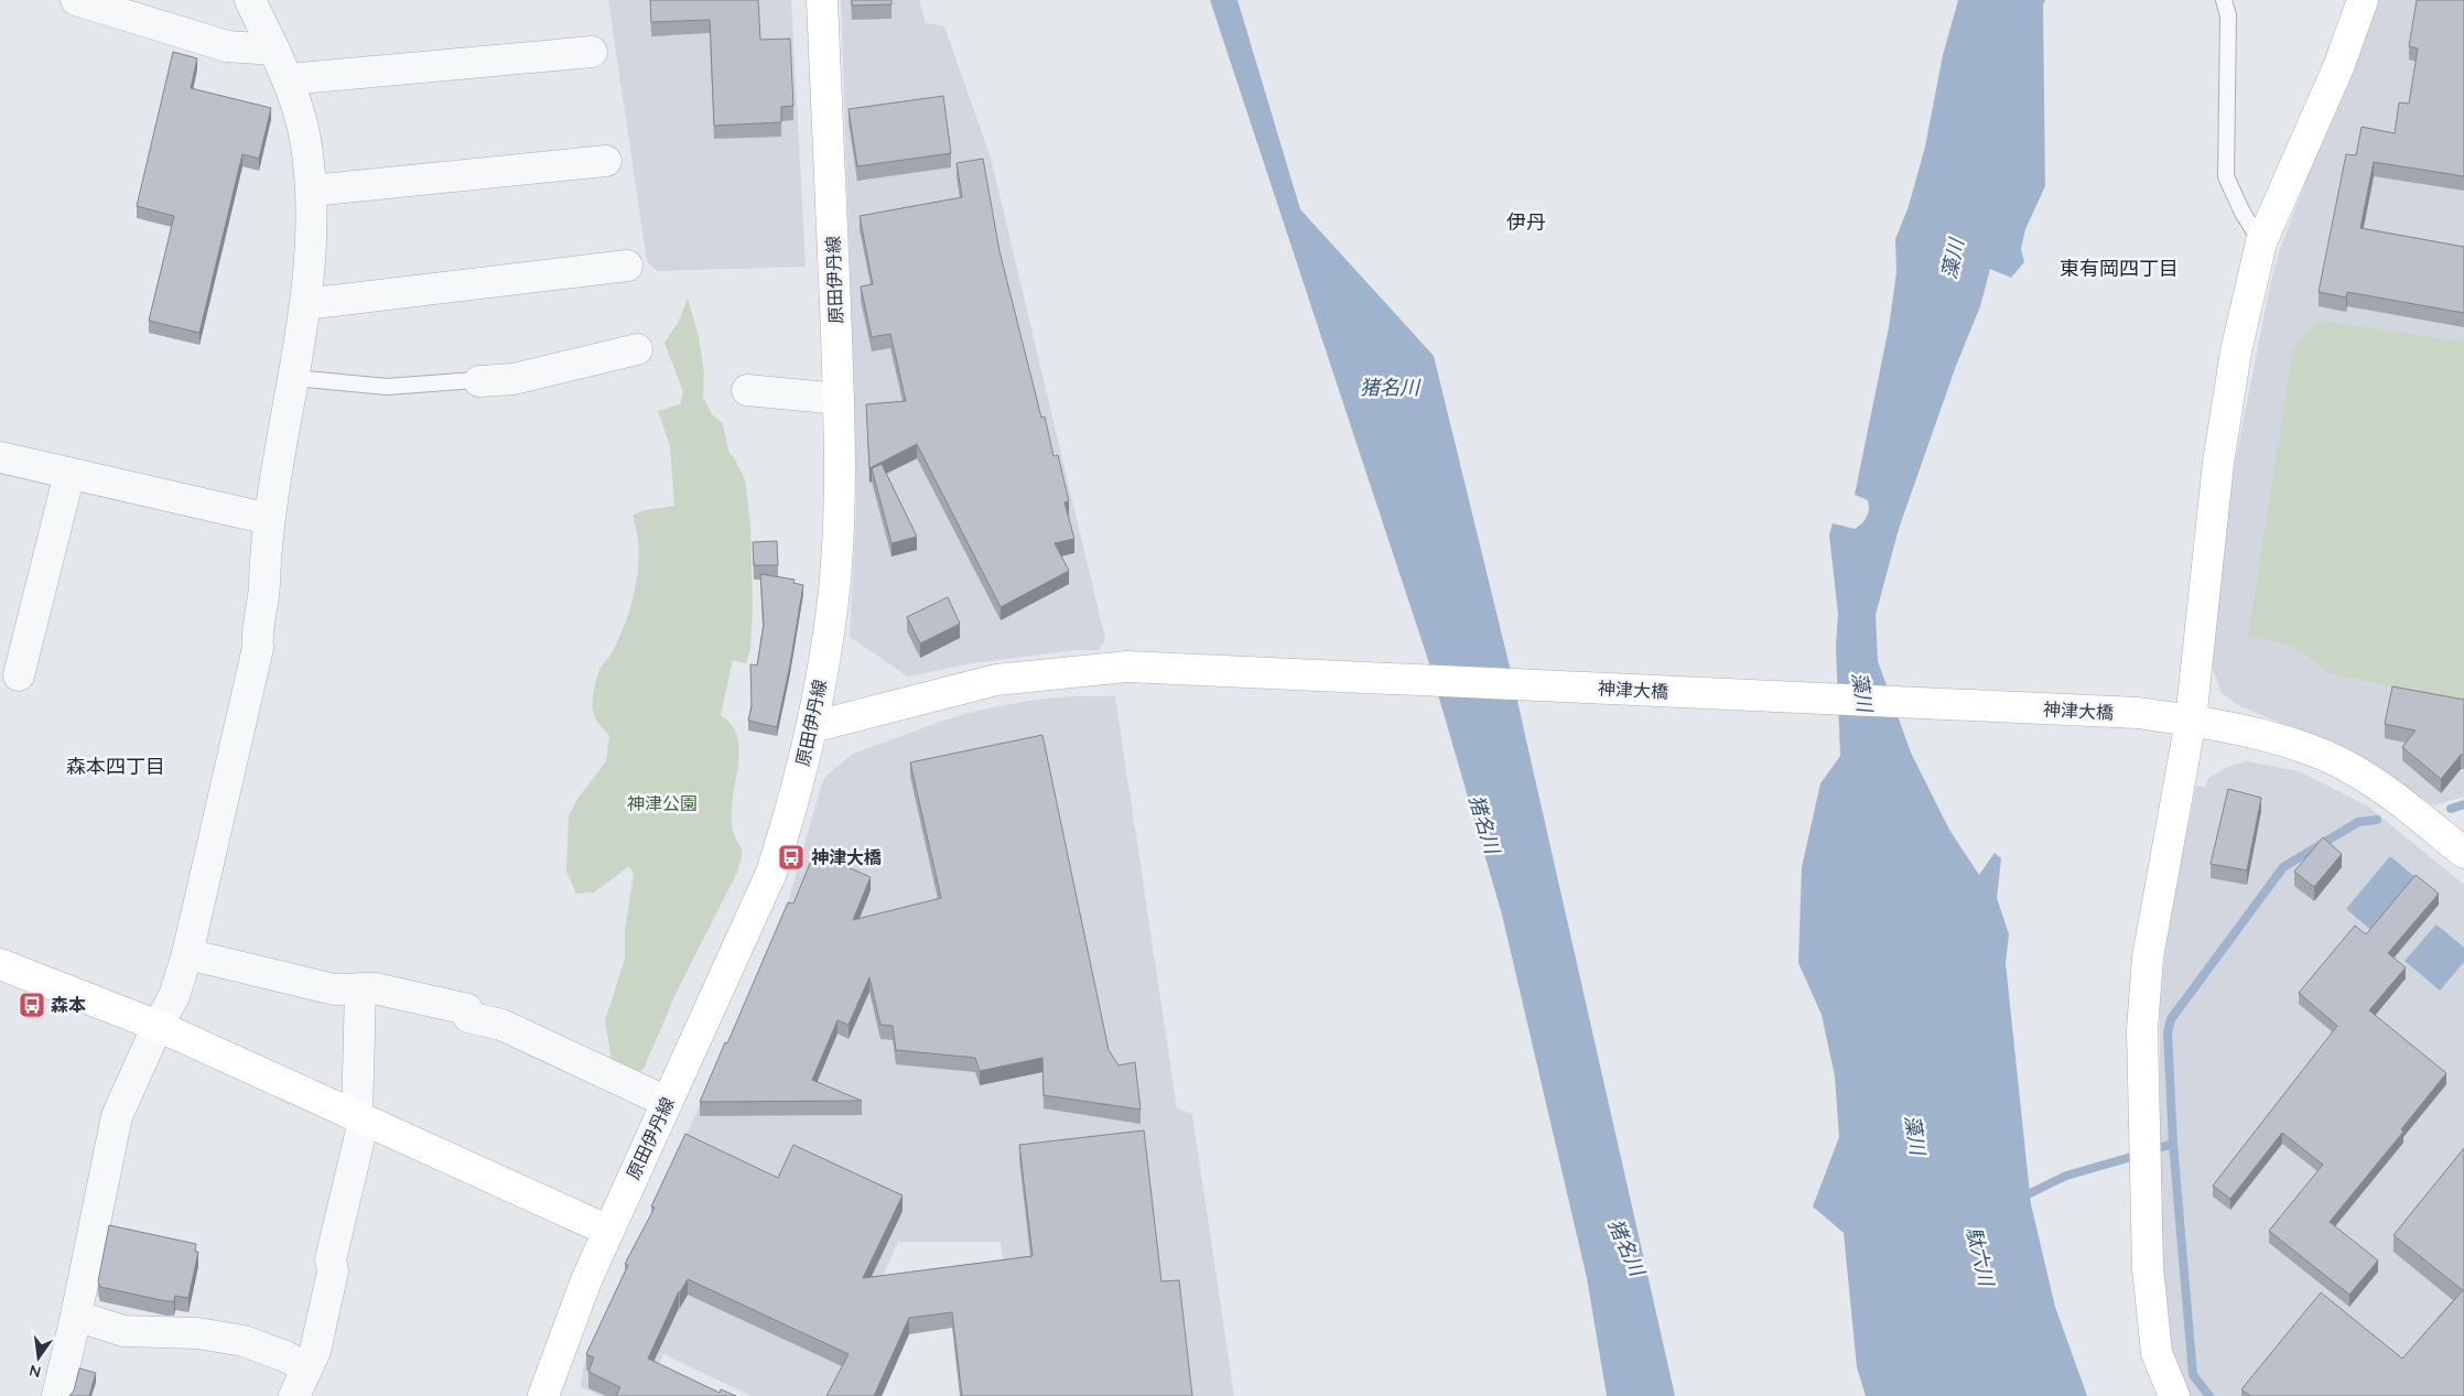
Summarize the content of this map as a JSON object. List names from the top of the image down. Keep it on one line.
{"streets":{"street":["原田伊丹線","神津大橋"]},"crossings":[["原田伊丹線","神津大橋"]],"districts":["伊丹","東有岡四丁目","森本四丁目"],"water":["藻川","猪名川","駄六川"],"parks":["神津公園"],"places":{"bus stop":["神津大橋","森本"]},"north":"bottom"}
